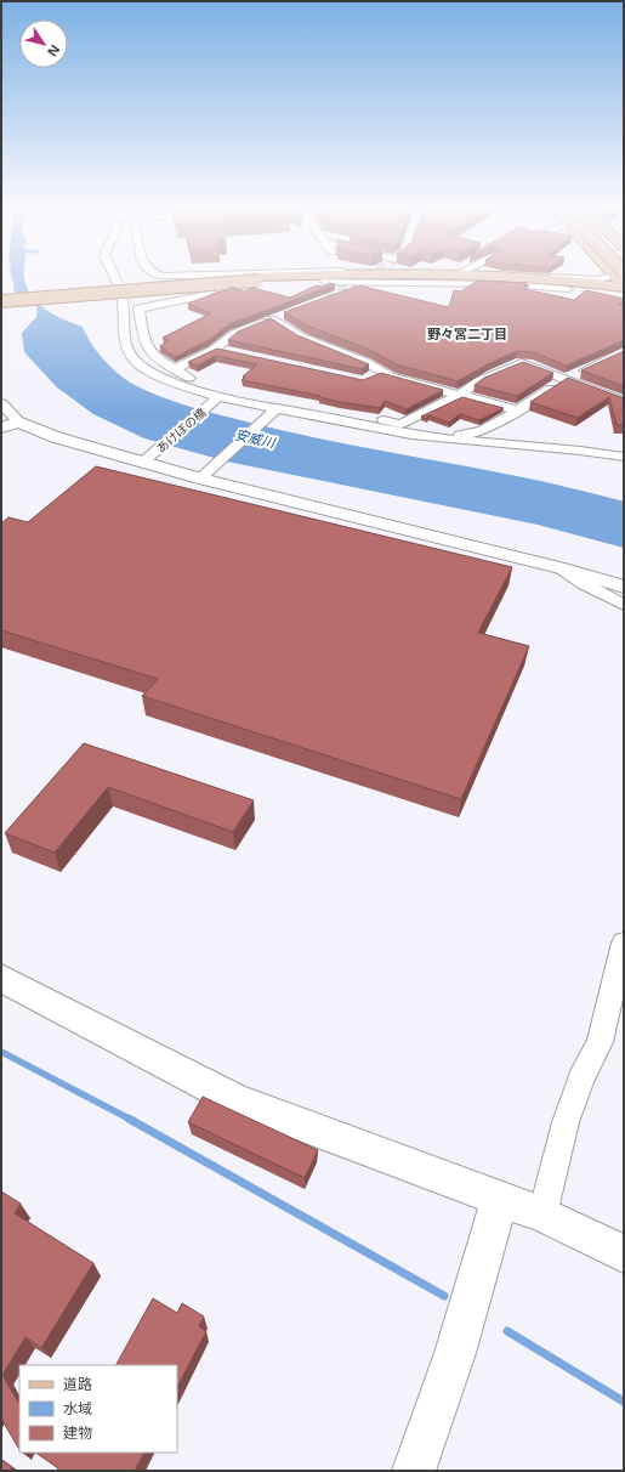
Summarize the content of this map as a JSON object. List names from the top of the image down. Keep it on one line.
{"streets":{"street":["あけぼの橋"]},"districts":["野々宮二丁目"],"water":["安威川"],"legend":["道路","水域","建物"],"north":"bottom right"}
